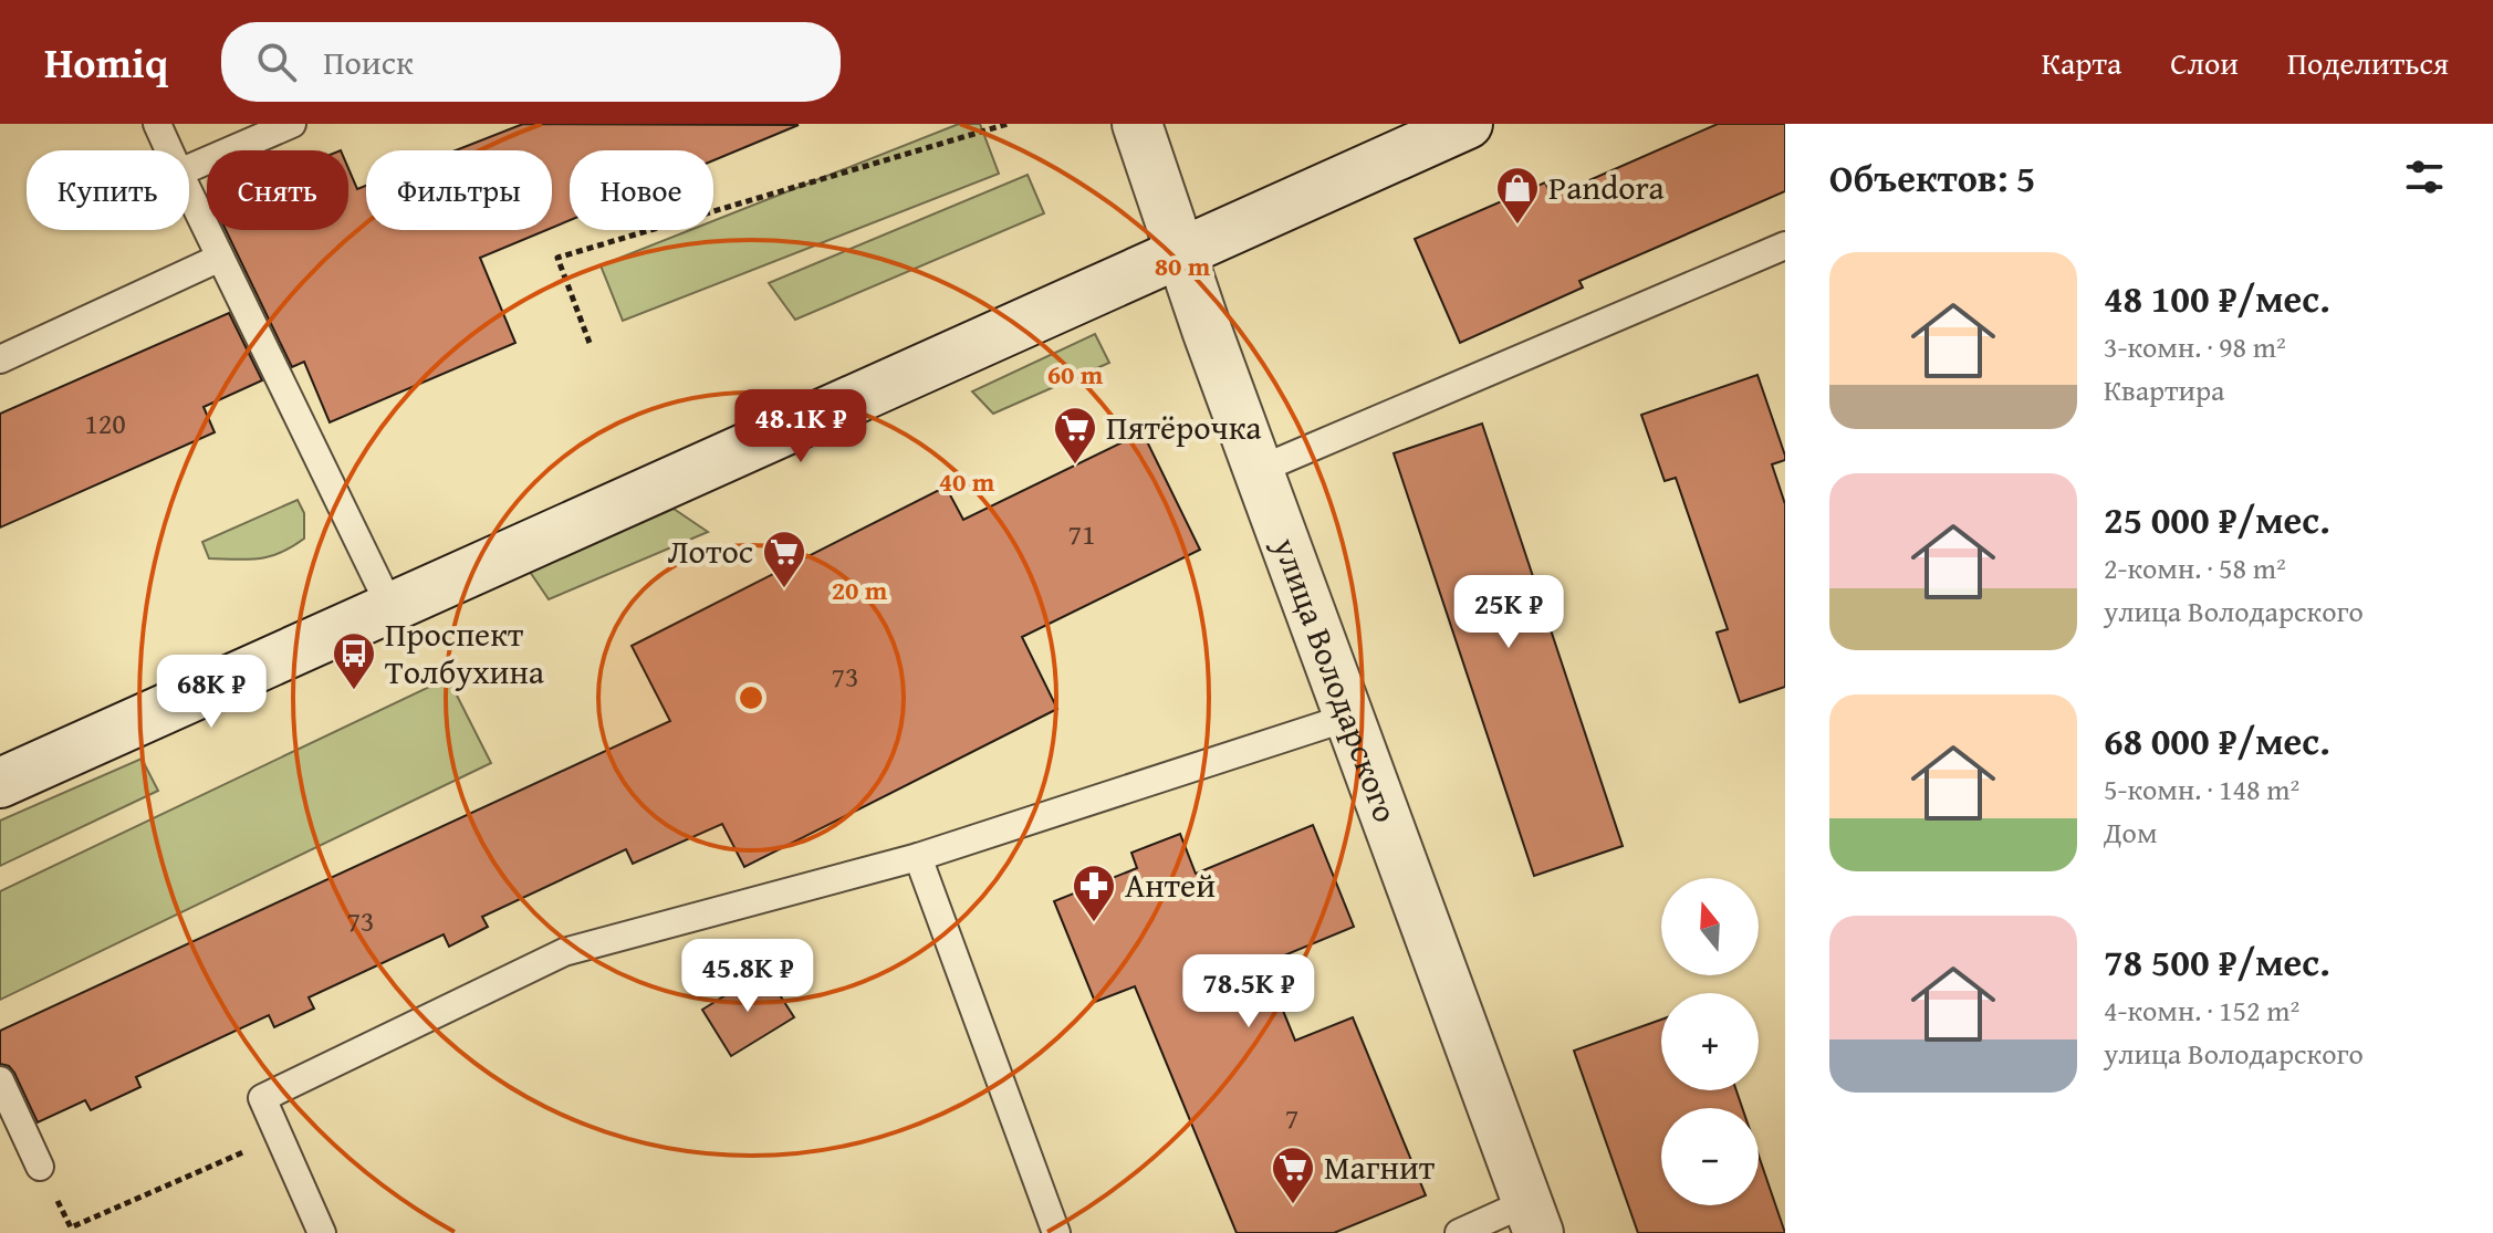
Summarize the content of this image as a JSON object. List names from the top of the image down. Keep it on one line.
{"streets":{"main road":["улица Володарского"]},"places":{"shop":["Pandora"],"supermarket":["Пятёрочка","Лотос","Магнит"],"bus stop":["Проспект Толбухина"],"pharmacy":["Антей"]},"house_numbers":["120","71","73","73","7"],"north":"top","page":{"header":"Homiq","search":"Поиск","nav":["Карта","Слои","Поделиться"],"heading":"Объектов: 5","chip":["Купить","Снять","Фильтры","Новое"],"list":[{"name":"48 100 ₽/мес.","note":"3-комн. · 98 m² · Квартира"},{"name":"25 000 ₽/мес.","note":"2-комн. · 58 m² · улица Володарского"},{"name":"68 000 ₽/мес.","note":"5-комн. · 148 m² · Дом"},{"name":"78 500 ₽/мес.","note":"4-комн. · 152 m² · улица Володарского"}],"price":["48.1K ₽","25K ₽","68K ₽","45.8K ₽","78.5K ₽"],"map_buttons":["+","−"]},"rings":["80 m","60 m","40 m","20 m"]}
